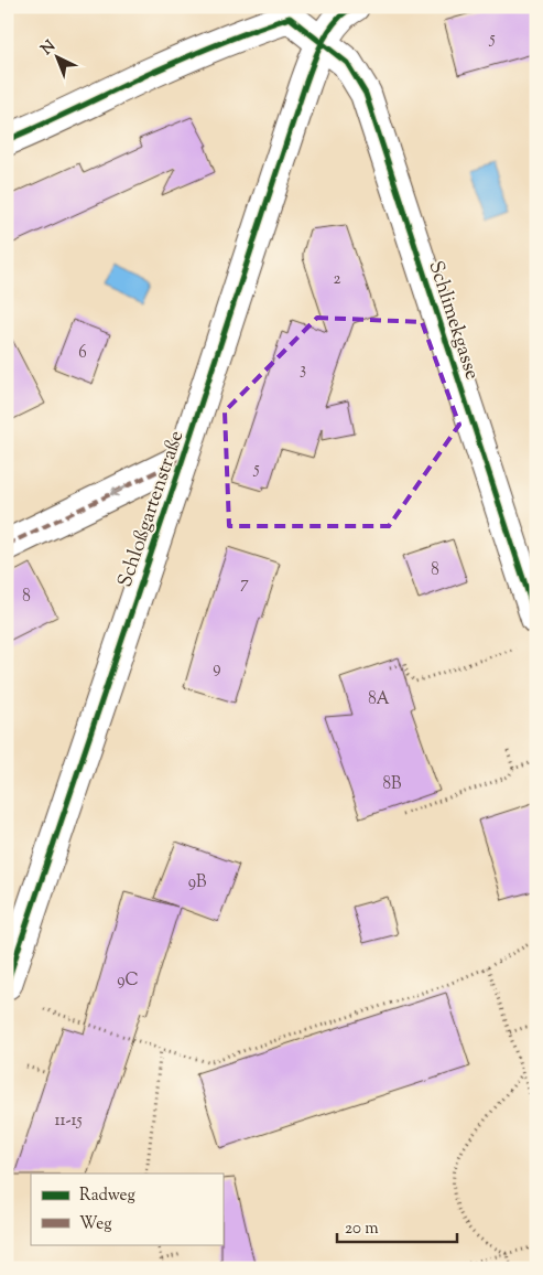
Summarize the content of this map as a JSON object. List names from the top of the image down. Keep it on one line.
{"streets":{"street":["Schlimekgasse","Schloßgartenstraße"]},"crossings":[["Schlimekgasse","Schloßgartenstraße"]],"house_numbers":["5","2","6","3","5","8","7","8","9","8A","8B","9B","9C","11-15"],"legend":["Radweg","Weg"],"scale_bar":"20 m","north":"top left"}
